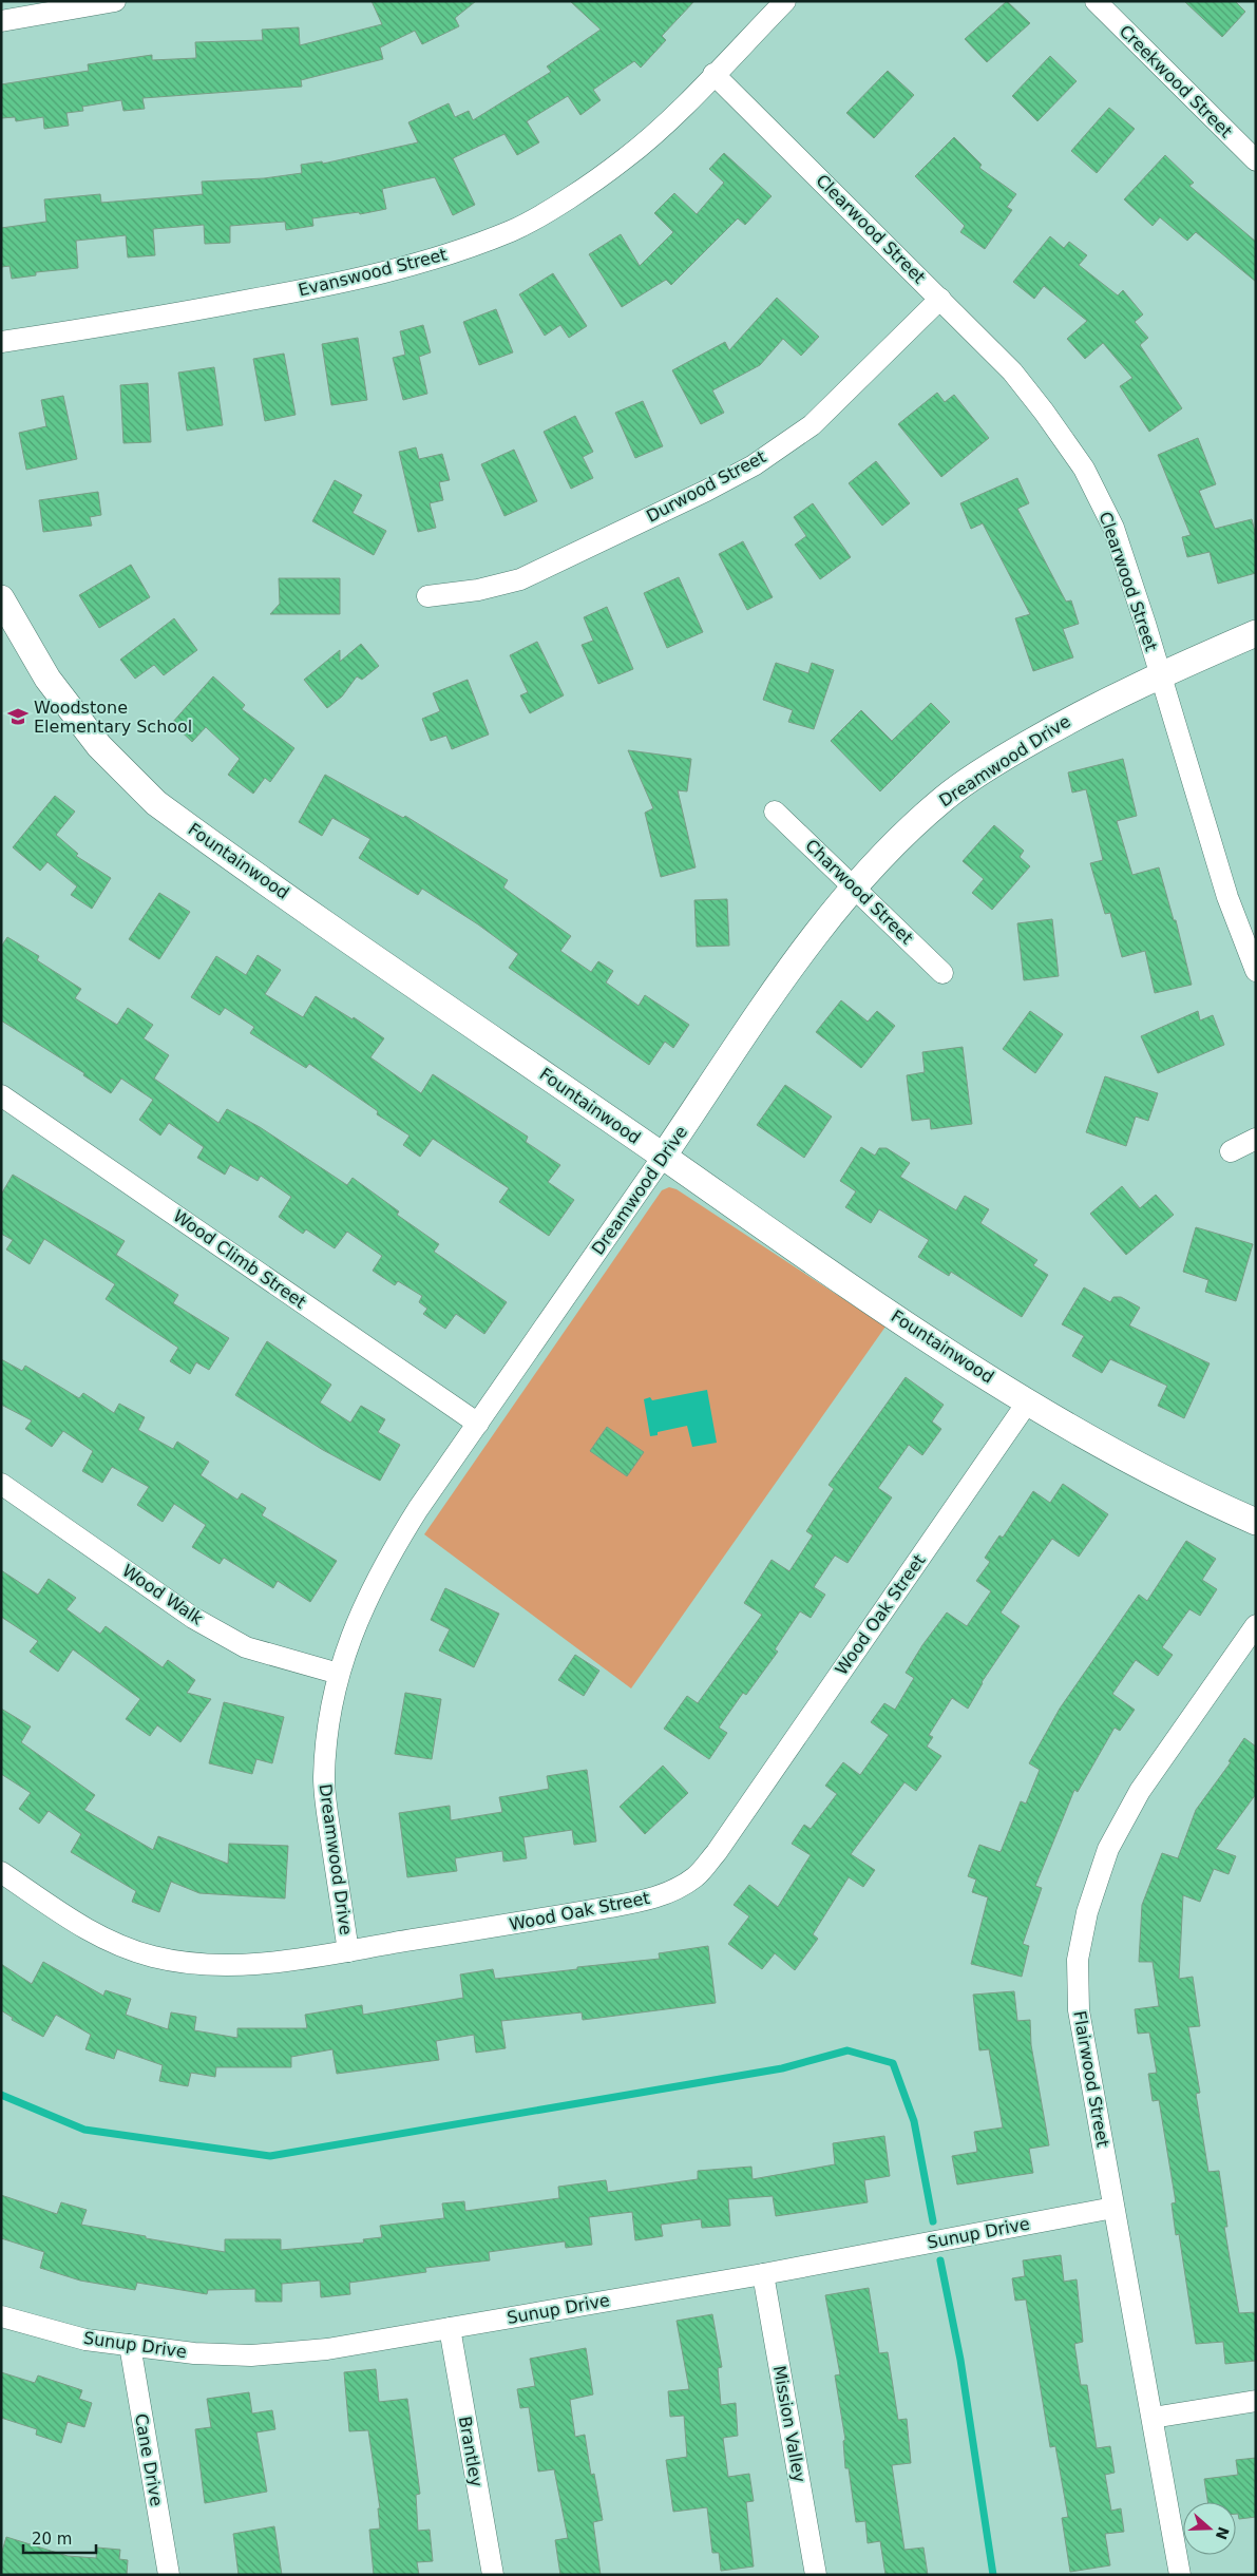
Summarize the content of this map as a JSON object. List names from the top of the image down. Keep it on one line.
{"streets":{"street":["Creekwood Street","Clearwood Street","Evanswood Street","Durwood Street","Dreamwood Drive","Fountainwood","Charwood Street","Wood Climb Street","Wood Walk","Wood Oak Street","Flairwood Street","Sunup Drive","Mission Valley","Brantley","Cane Drive"]},"crossings":[["Clearwood Street","Evanswood Street"],["Clearwood Street","Durwood Street"],["Clearwood Street","Dreamwood Drive"],["Dreamwood Drive","Fountainwood"],["Dreamwood Drive","Charwood Street"],["Dreamwood Drive","Wood Climb Street"],["Dreamwood Drive","Wood Walk"],["Dreamwood Drive","Wood Oak Street"],["Fountainwood","Wood Oak Street"],["Flairwood Street","Sunup Drive"],["Sunup Drive","Mission Valley"],["Sunup Drive","Brantley"],["Sunup Drive","Cane Drive"]],"places":{"school or university":["Woodstone Elementary School"]},"scale_bar":"20 m","north":"right"}
